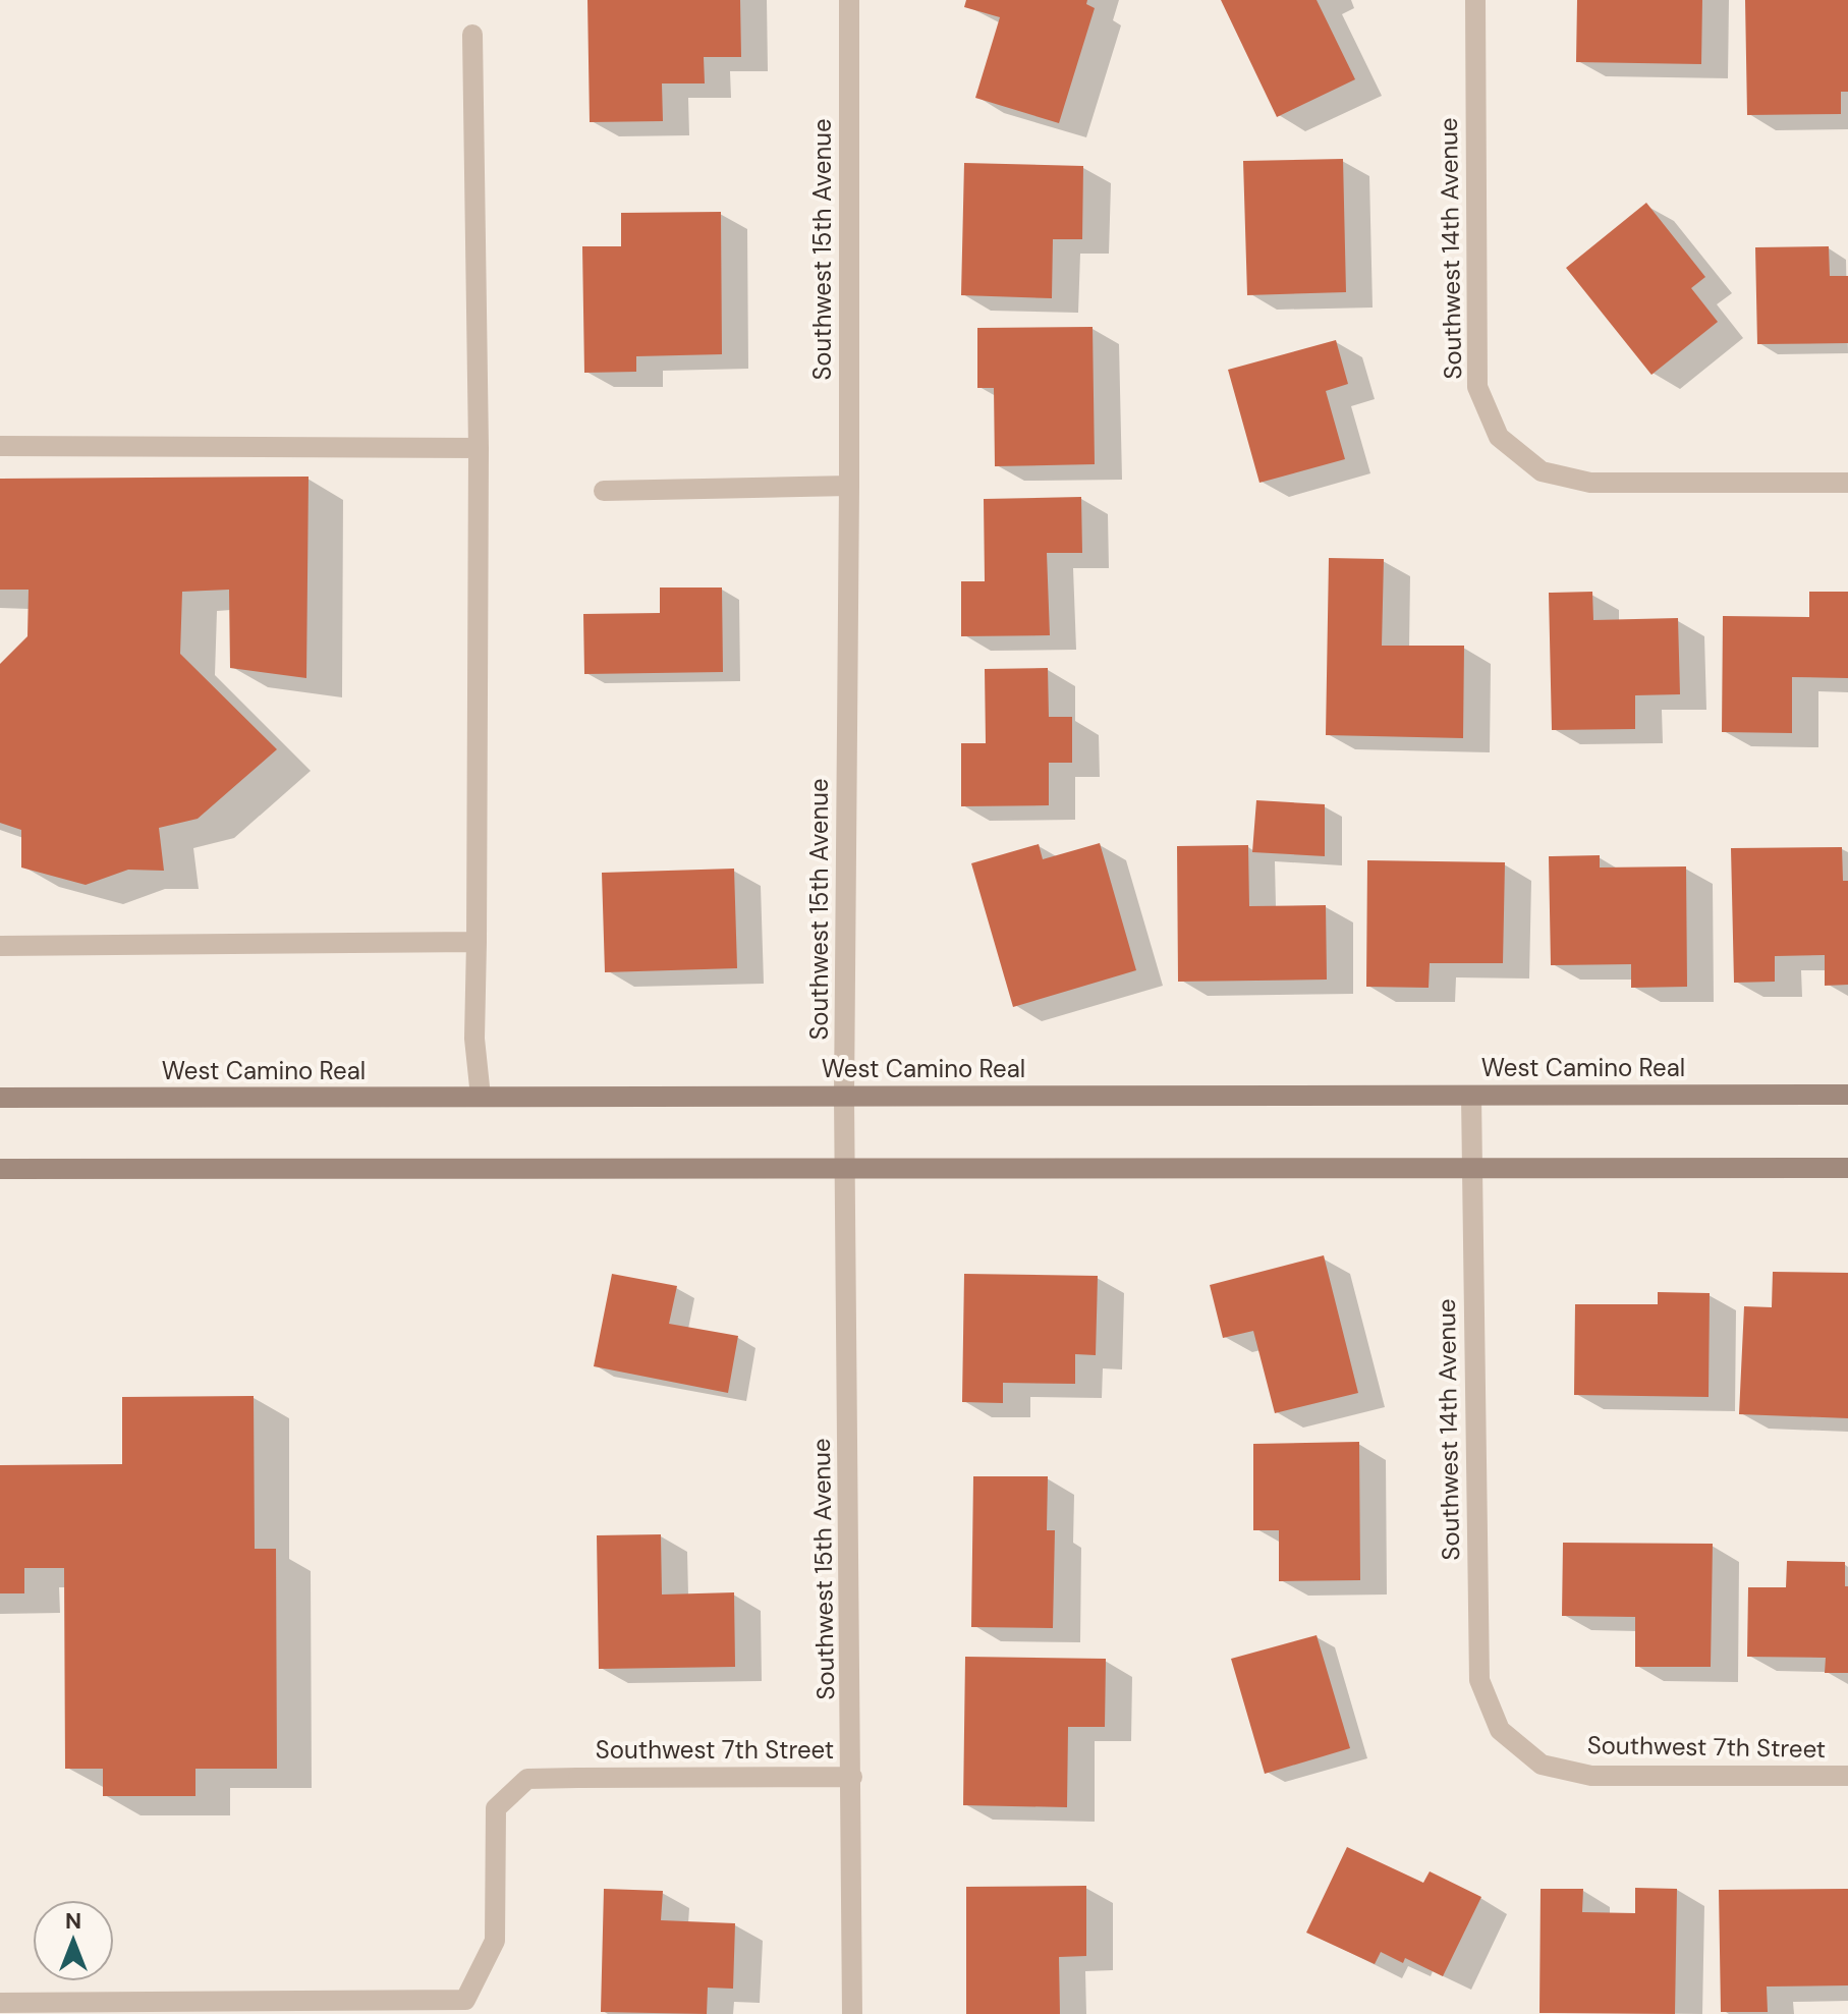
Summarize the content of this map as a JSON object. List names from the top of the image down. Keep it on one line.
{"streets":{"street":["Southwest 14th Avenue","Southwest 15th Avenue","West Camino Real","Southwest 7th Street"]},"crossings":[["Southwest 14th Avenue","West Camino Real"],["Southwest 14th Avenue","Southwest 7th Street"],["Southwest 15th Avenue","West Camino Real"],["Southwest 15th Avenue","Southwest 7th Street"]],"north":"top"}
